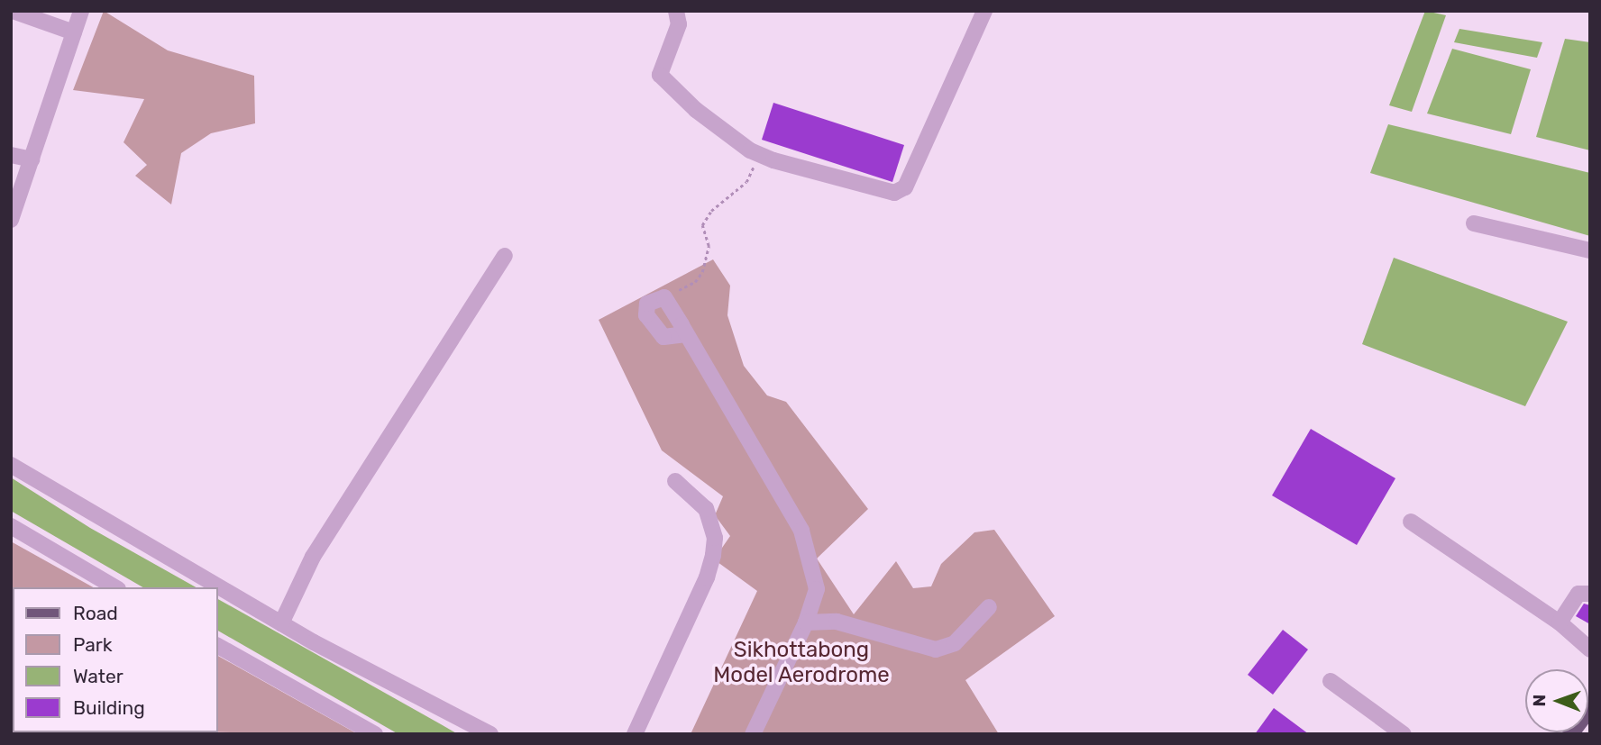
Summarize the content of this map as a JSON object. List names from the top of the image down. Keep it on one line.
{"parks":["Sikhottabong Model Aerodrome"],"legend":["Road","Park","Water","Building"],"north":"left"}
